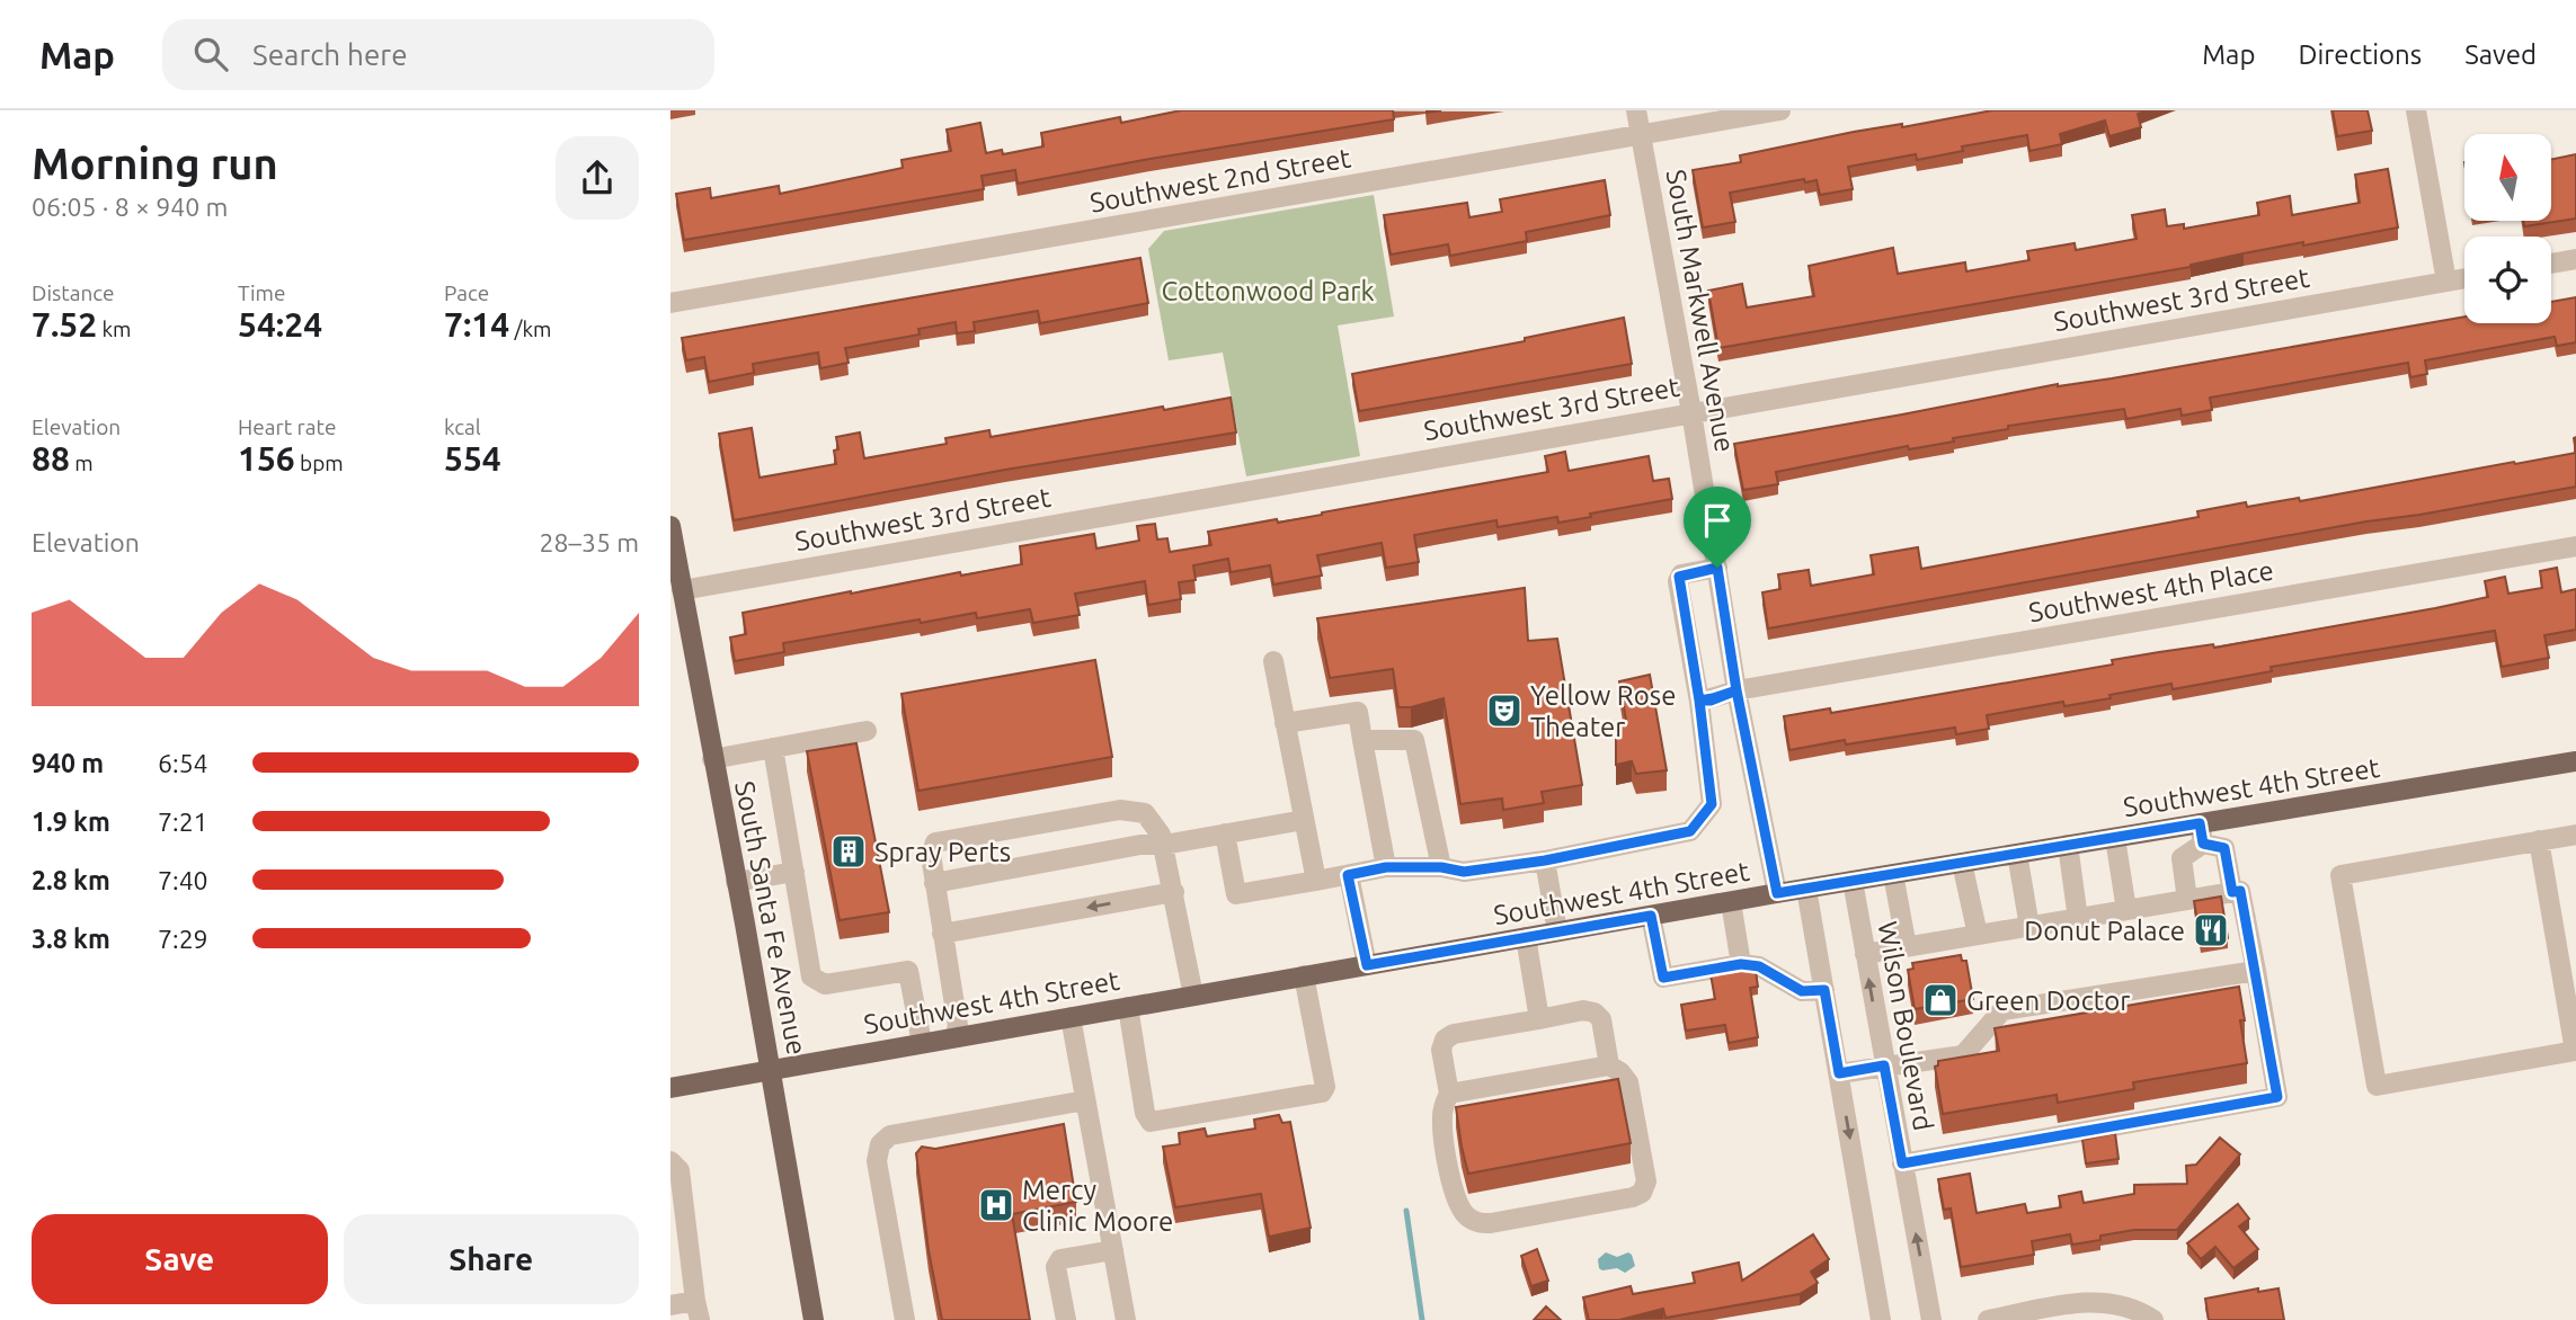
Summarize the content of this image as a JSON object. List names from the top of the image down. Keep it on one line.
{"streets":{"main road":["Southwest 4th Street","South Santa Fe Avenue"],"street":["Southwest 2nd Street","Southwest 3rd Street","South Markwell Avenue","Southwest 4th Place","Wilson Boulevard"]},"crossings":[["Southwest 2nd Street","South Markwell Avenue"],["Southwest 3rd Street","South Markwell Avenue"],["Southwest 3rd Street","South Santa Fe Avenue"],["South Markwell Avenue","Southwest 4th Place"],["South Markwell Avenue","Southwest 4th Street"],["Southwest 4th Street","South Santa Fe Avenue"],["Southwest 4th Street","Wilson Boulevard"]],"parks":["Cottonwood Park"],"places":{"theatre":["Yellow Rose Theater"],"building":["Spray Perts"],"restaurant":["Donut Palace"],"shop":["Green Doctor"],"hospital":["Mercy Clinic Moore"]},"north":"top","page":{"header":"Map","search":"Search here","nav":["Map","Directions","Saved"],"heading":["Morning run","06:05 · 8 × 940 m"],"stats":[["Distance","7.52 km"],["Time","54:24"],["Pace","7:14 /km"],["Elevation","88 m"],["Heart rate","156 bpm"],["kcal","554"]],"chart":["Elevation","28–35 m"],"list":[{"name":"940 m","note":"6:54"},{"name":"1.9 km","note":"7:21"},{"name":"2.8 km","note":"7:40"},{"name":"3.8 km","note":"7:29"}],"buttons":["Save","Share"]}}
